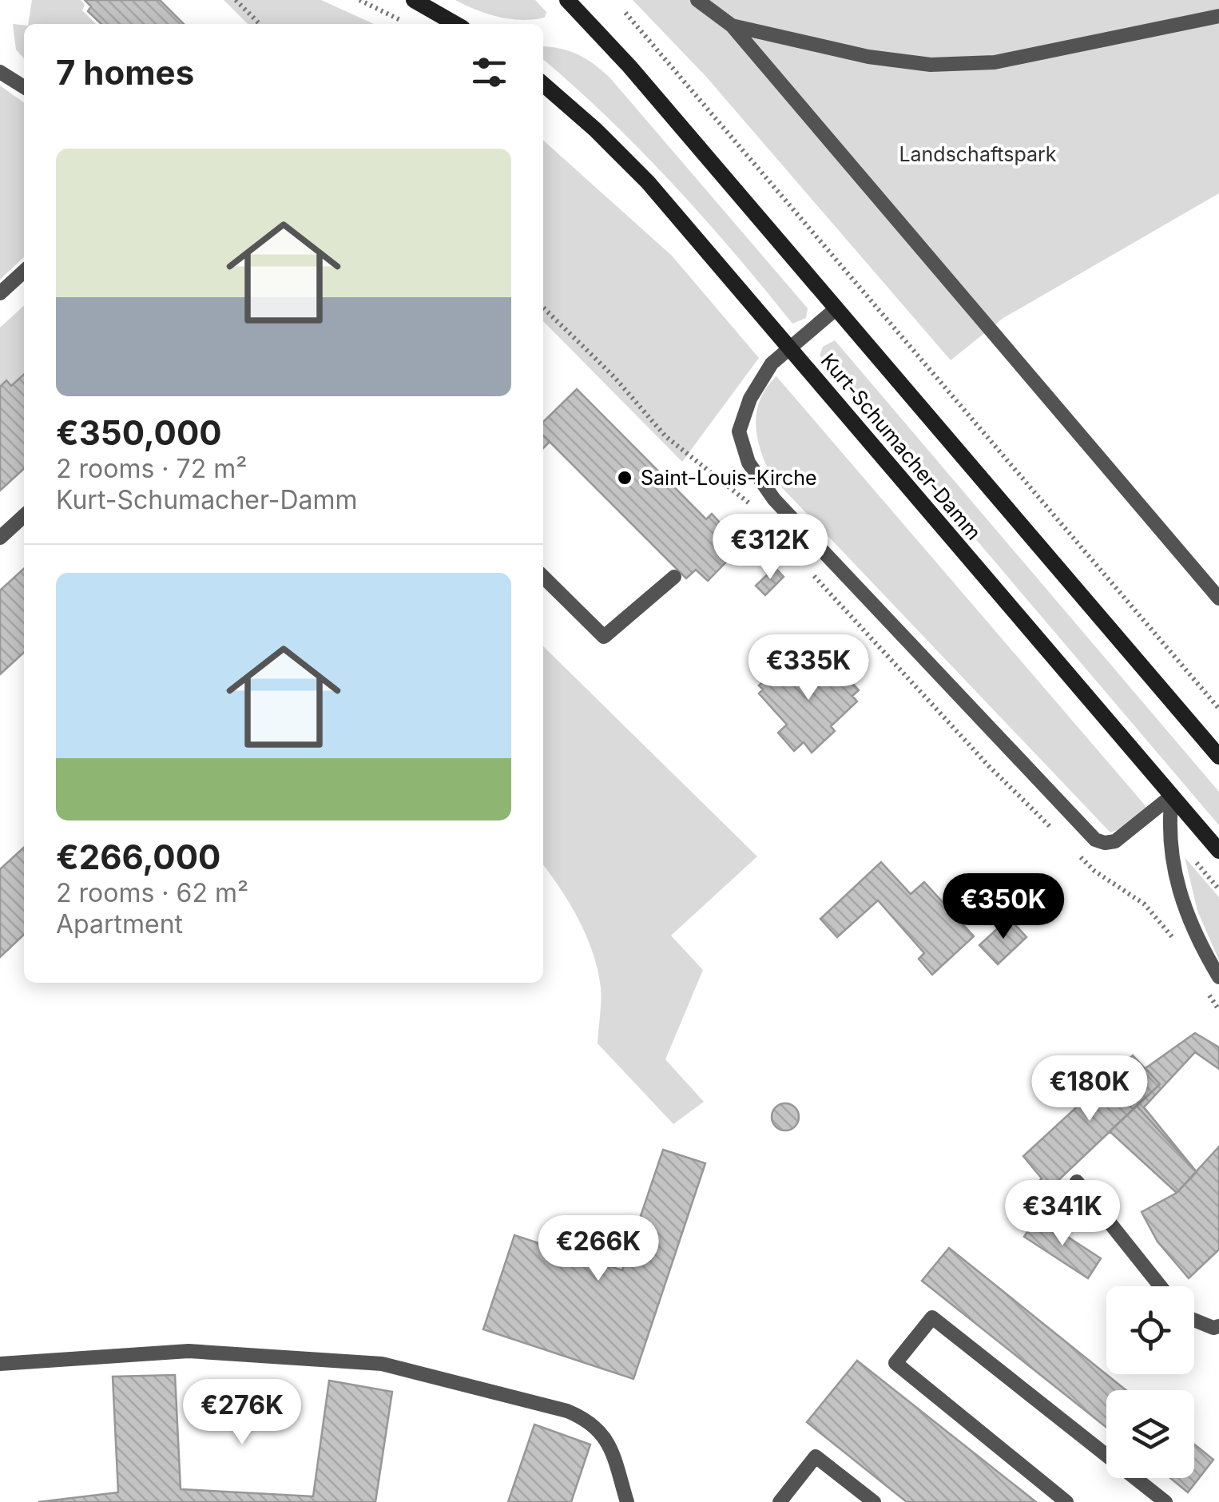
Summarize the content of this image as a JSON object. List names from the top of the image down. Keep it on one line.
{"streets":{"main road":["Kurt-Schumacher-Damm"]},"parks":["Landschaftspark"],"places":["Saint-Louis-Kirche"],"page":{"heading":"7 homes","list":[{"name":"€350,000","note":"2 rooms · 72 m² · Kurt-Schumacher-Damm"},{"name":"€266,000","note":"2 rooms · 62 m² · Apartment"}],"price":["€312K","€335K","€350K","€180K","€341K","€266K","€276K"]}}
